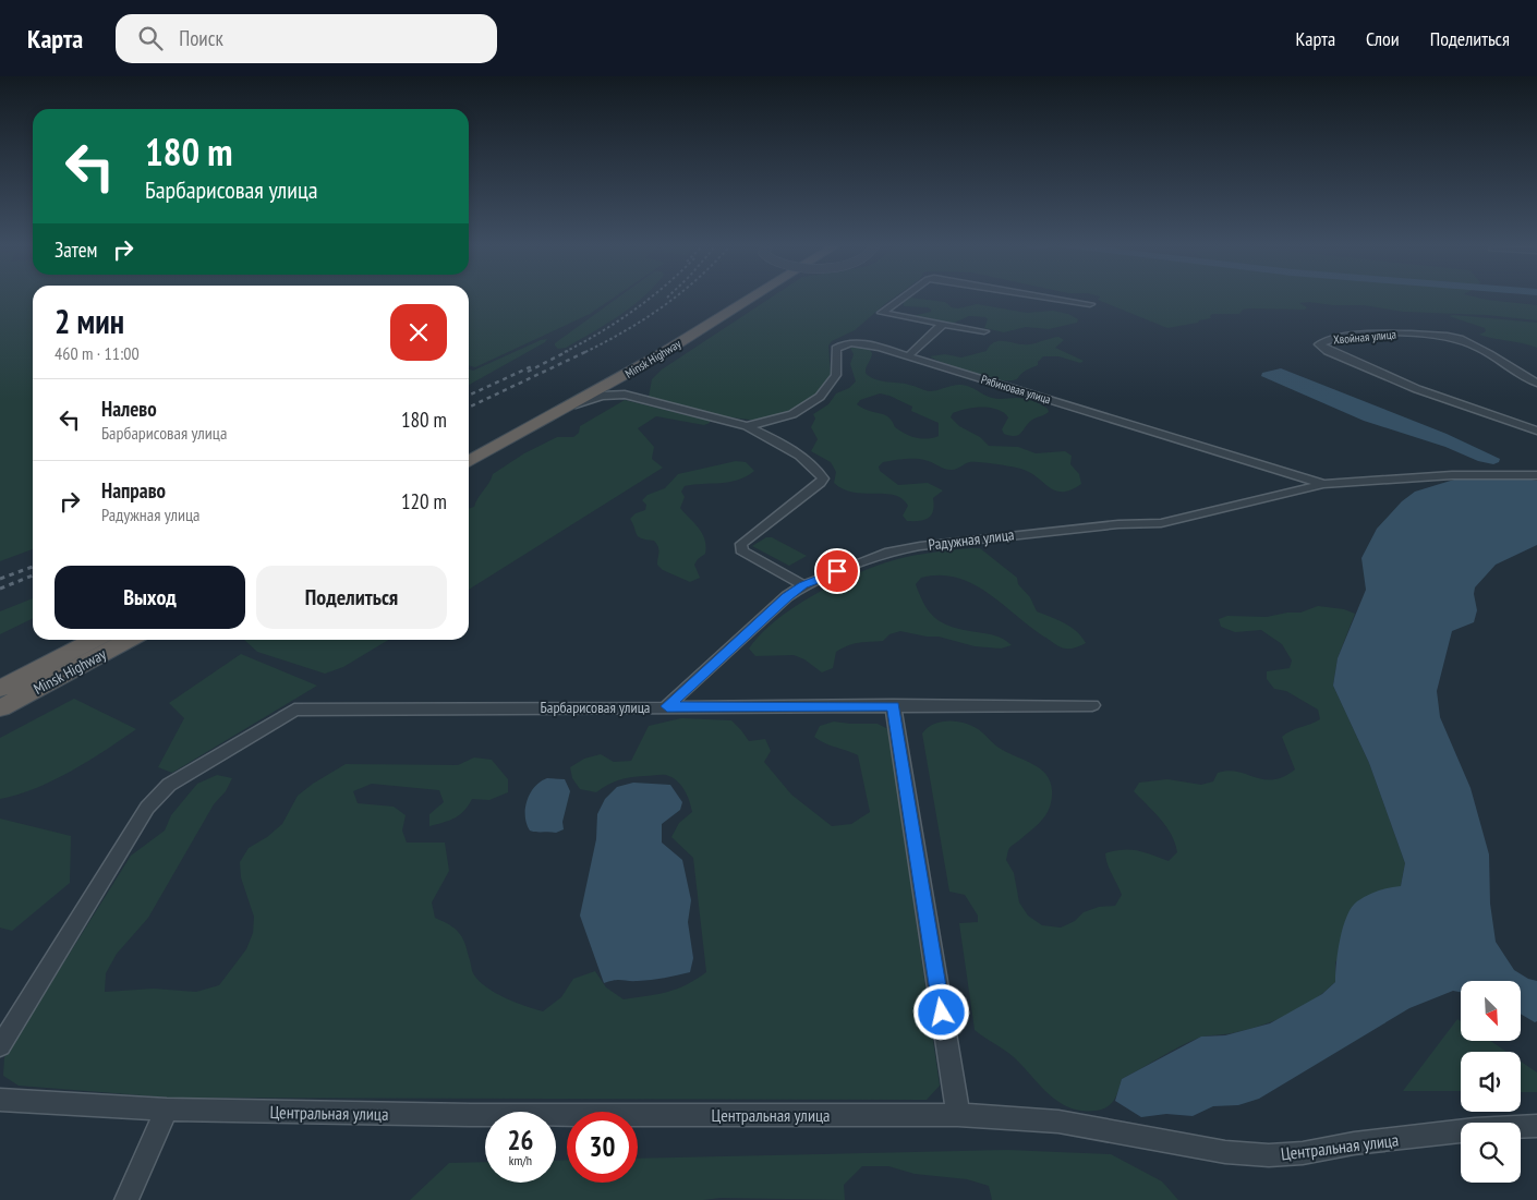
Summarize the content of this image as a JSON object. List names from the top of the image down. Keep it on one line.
{"streets":{"highway":["Minsk Highway"],"street":["Хвойная улица","Рябиновая улица","Радужная улица","Барбарисовая улица","Центральная улица"]},"crossings":[["Рябиновая улица","Радужная улица"],["Радужная улица","Барбарисовая улица"]],"north":"bottom right","page":{"header":"Карта","search":"Поиск","nav":["Карта","Слои","Поделиться"],"turn":["180 m","Барбарисовая улица"],"then":"Затем","heading":["2 мин","460 m · 11:00"],"list":[{"name":"Налево","note":"Барбарисовая улица","value":"180 m"},{"name":"Направо","note":"Радужная улица","value":"120 m"}],"buttons":["Выход","Поделиться"],"speed":"26 km/h","limit":"30"}}
